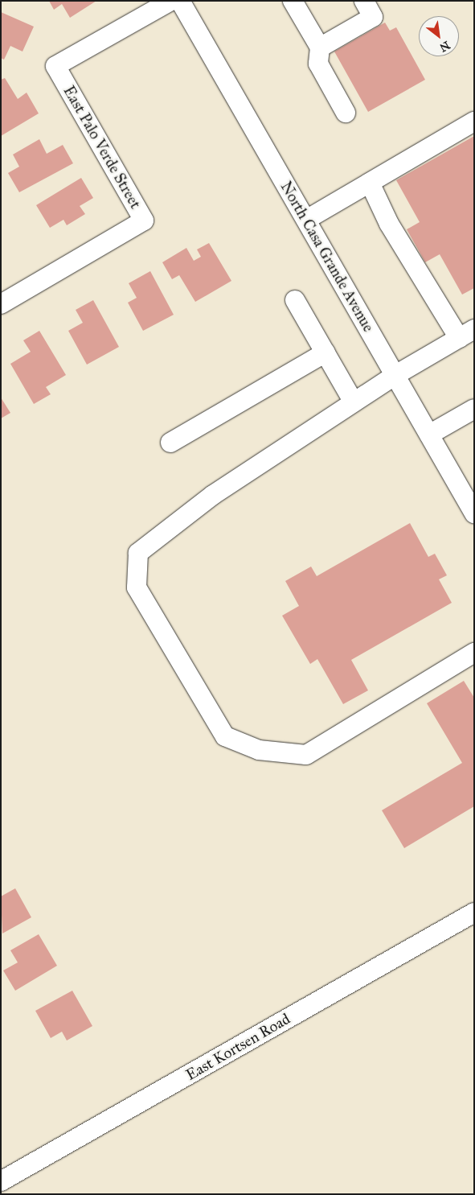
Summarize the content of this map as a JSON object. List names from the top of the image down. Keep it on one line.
{"streets":{"street":["East Palo Verde Street","North Casa Grande Avenue","East Kortsen Road"]},"north":"bottom right"}
